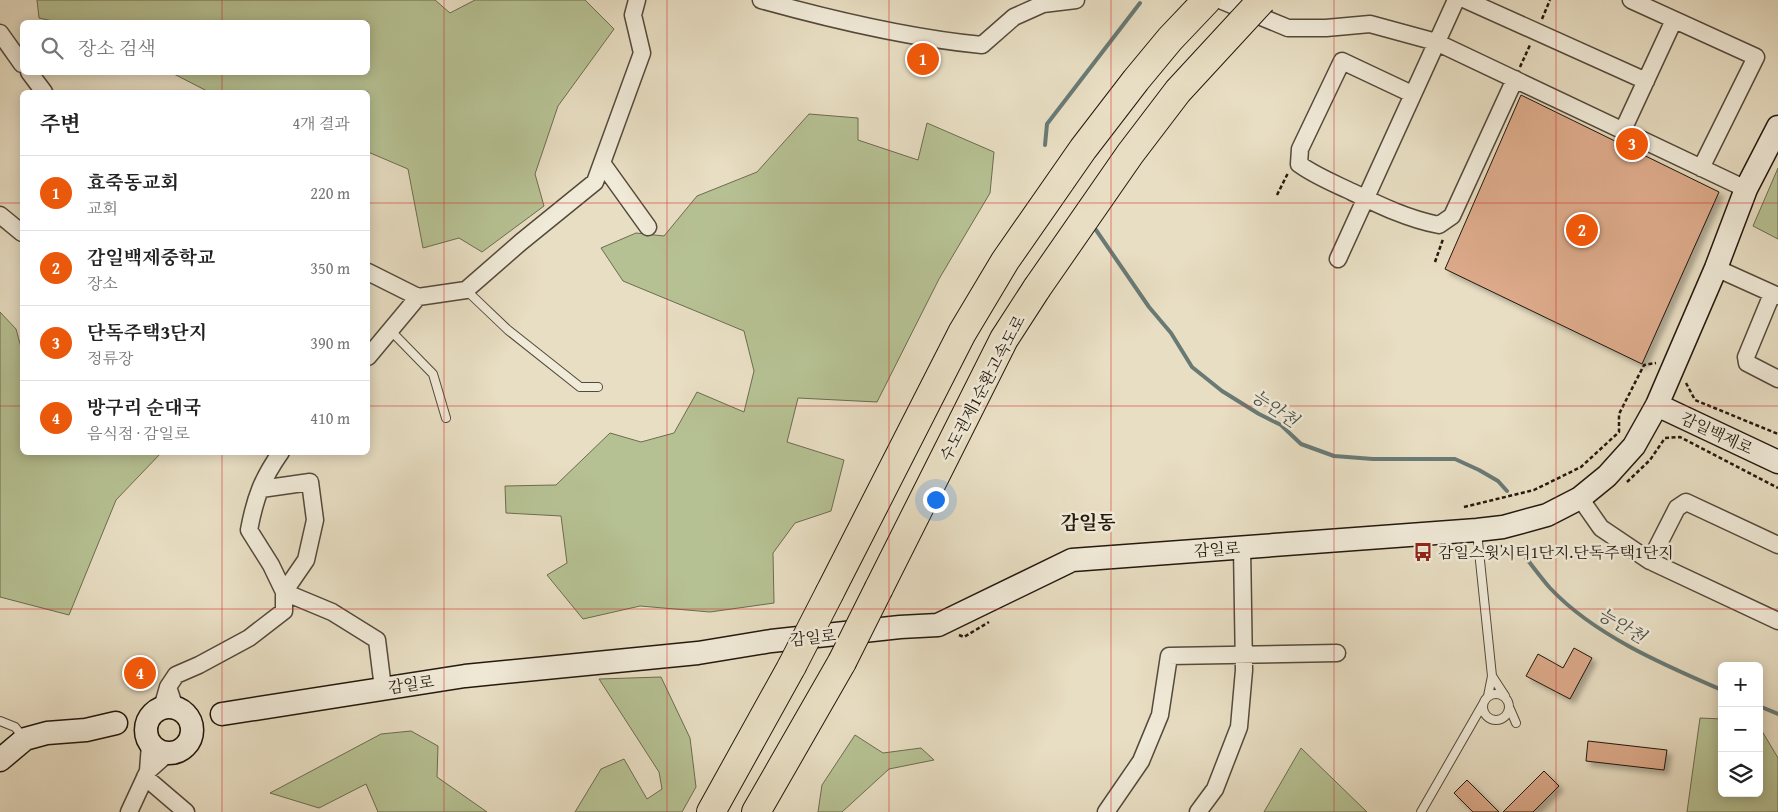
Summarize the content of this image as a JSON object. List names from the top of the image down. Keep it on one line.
{"streets":{"highway":["수도권제1순환고속도로"],"street":["감일백제로","감일로"]},"crossings":[["감일백제로","감일로"]],"districts":["감일동"],"water":["능안천"],"places":{"bus stop":["감일스윗시티1단지.단독주택1단지"]},"page":{"search":"장소 검색","pins":["1","3","2","4"],"heading":["주변","4개 결과"],"list":[{"mark":"1","name":"효죽동교회","note":"교회","value":"220 m"},{"mark":"2","name":"감일백제중학교","note":"장소","value":"350 m"},{"mark":"3","name":"단독주택3단지","note":"정류장","value":"390 m"},{"mark":"4","name":"방구리 순대국","note":"음식점 · 감일로","value":"410 m"}],"map_buttons":["+","−"]}}
